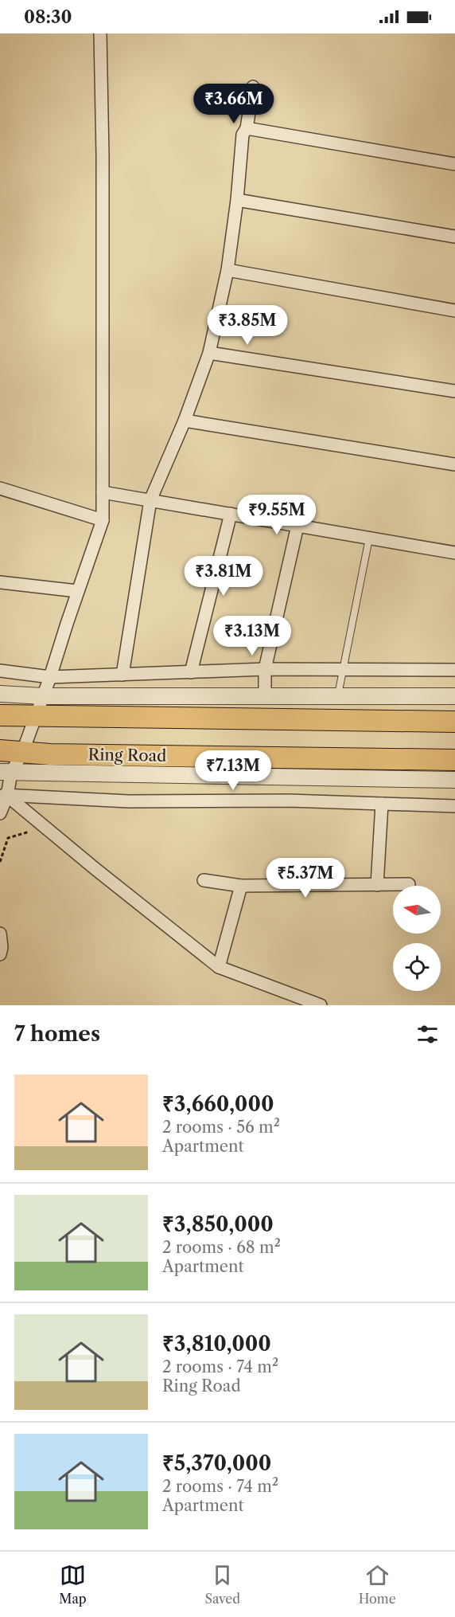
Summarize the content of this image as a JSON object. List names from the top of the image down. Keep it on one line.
{"streets":{"highway":["Ring Road"]},"north":"left","page":{"status":"08:30","price":["₹3.66M","₹3.85M","₹9.55M","₹3.81M","₹3.13M","₹7.13M","₹5.37M"],"heading":"7 homes","list":[{"name":"₹3,660,000","note":"2 rooms · 56 m² · Apartment"},{"name":"₹3,850,000","note":"2 rooms · 68 m² · Apartment"},{"name":"₹3,810,000","note":"2 rooms · 74 m² · Ring Road"},{"name":"₹5,370,000","note":"2 rooms · 74 m² · Apartment"}],"tabs":["Map","Saved","Home"]}}
